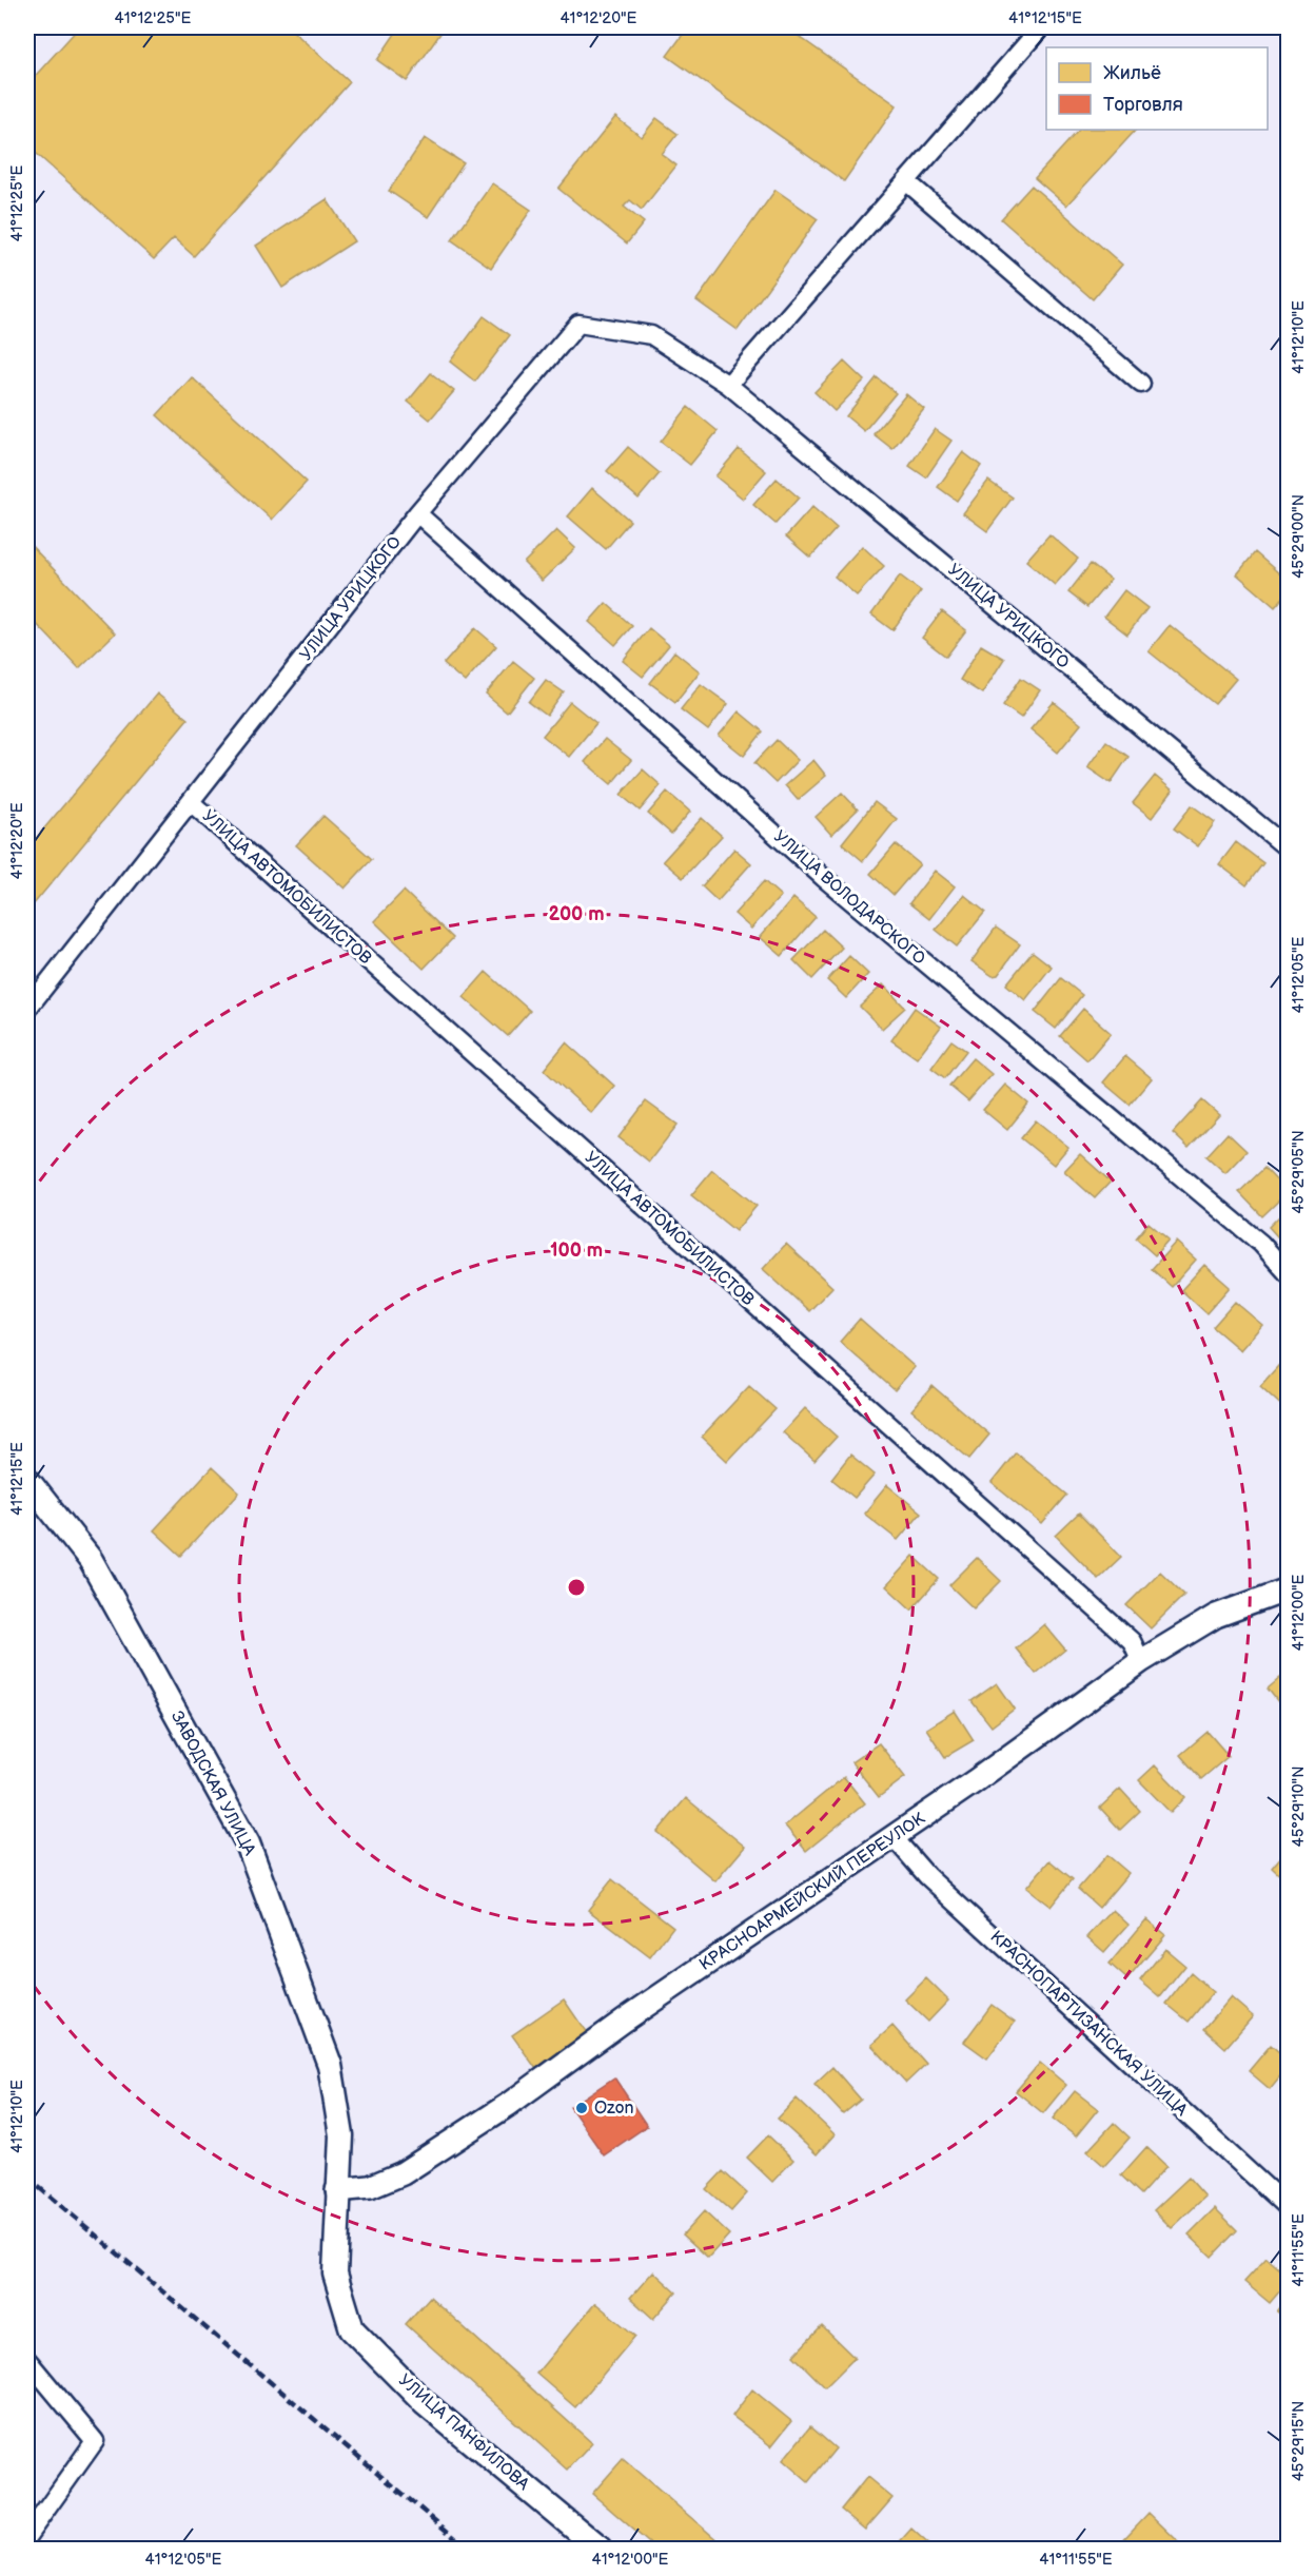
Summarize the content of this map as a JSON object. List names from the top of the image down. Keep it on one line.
{"streets":{"main road":["ЗАВОДСКАЯ УЛИЦА","УЛИЦА ПАНФИЛОВА"],"street":["УЛИЦА УРИЦКОГО","УЛИЦА АВТОМОБИЛИСТОВ","УЛИЦА ВОЛОДАРСКОГО","КРАСНОАРМЕЙСКИЙ ПЕРЕУЛОК","КРАСНОПАРТИЗАНСКАЯ УЛИЦА"]},"crossings":[["УЛИЦА УРИЦКОГО","УЛИЦА АВТОМОБИЛИСТОВ"],["УЛИЦА УРИЦКОГО","УЛИЦА ВОЛОДАРСКОГО"],["УЛИЦА АВТОМОБИЛИСТОВ","КРАСНОАРМЕЙСКИЙ ПЕРЕУЛОК"],["ЗАВОДСКАЯ УЛИЦА","КРАСНОАРМЕЙСКИЙ ПЕРЕУЛОК"],["ЗАВОДСКАЯ УЛИЦА","УЛИЦА ПАНФИЛОВА"],["КРАСНОАРМЕЙСКИЙ ПЕРЕУЛОК","КРАСНОПАРТИЗАНСКАЯ УЛИЦА"],["КРАСНОАРМЕЙСКИЙ ПЕРЕУЛОК","УЛИЦА ПАНФИЛОВА"]],"places":["Ozon"],"legend":["Жильё","Торговля"],"coordinates":["41°12'25\"E","41°12'20\"E","41°12'15\"E","41°12'10\"E","45°29'00\"N","41°12'05\"E","45°29'05\"N","41°12'00\"E","45°29'10\"N","41°11'55\"E","45°29'15\"N"],"rings":["200 m","100 m"]}
